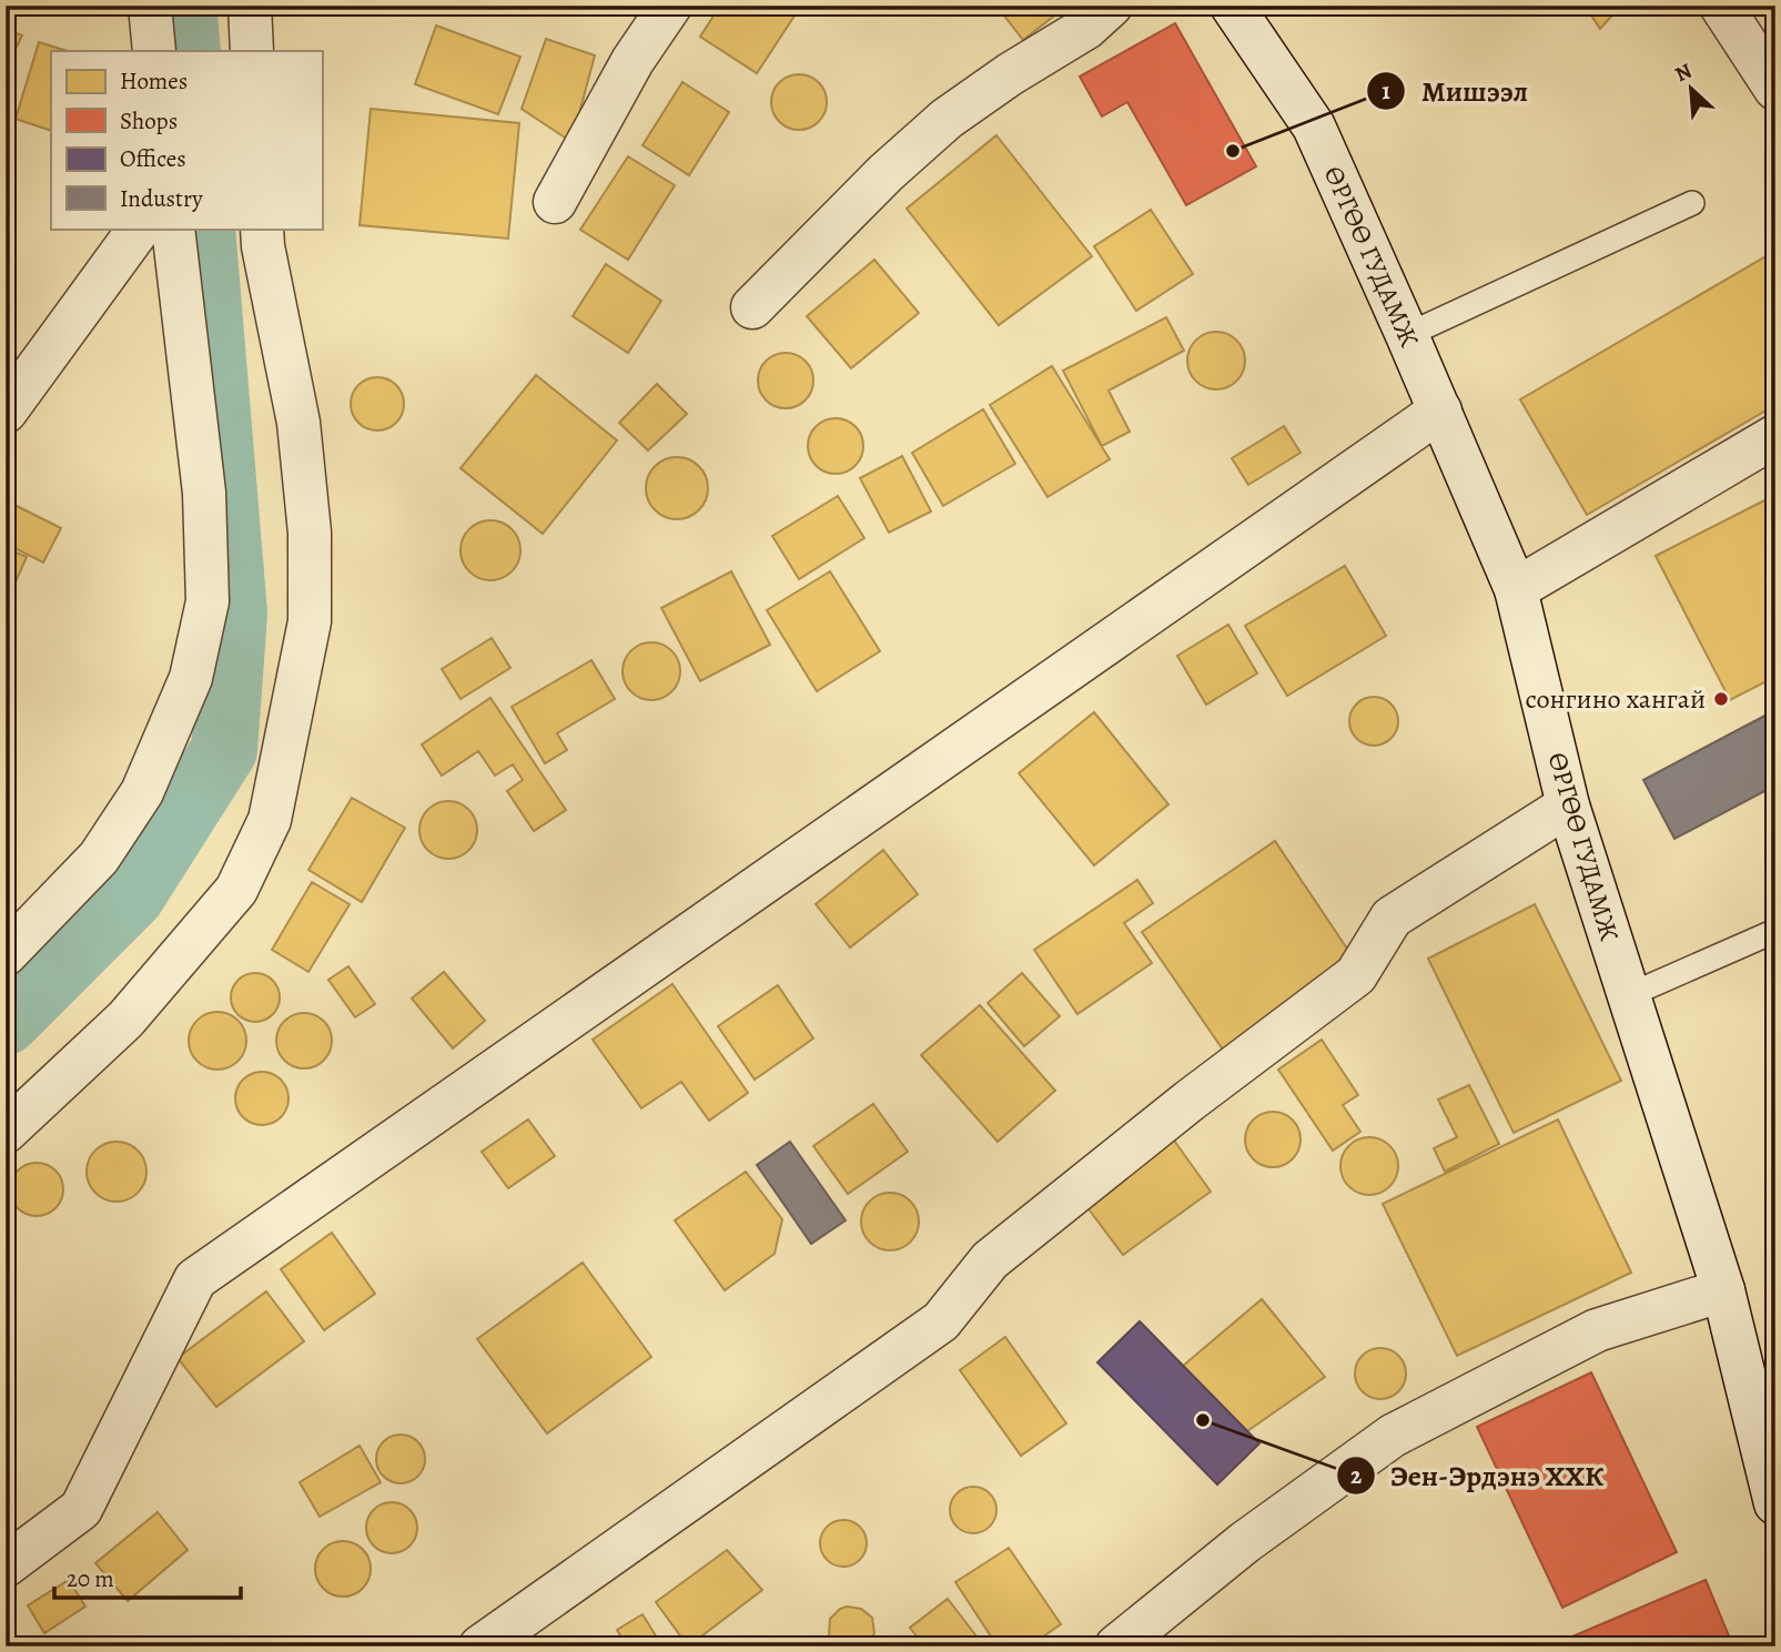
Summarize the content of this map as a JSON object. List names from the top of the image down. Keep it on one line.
{"streets":{"street":["ӨРГӨӨ ГУДАМЖ"]},"places":["Мишээл","сонгино хангай","Эен-Эрдэнэ ХХК"],"legend":["Homes","Shops","Offices","Industry"],"scale_bar":"20 m","north":"top left"}
